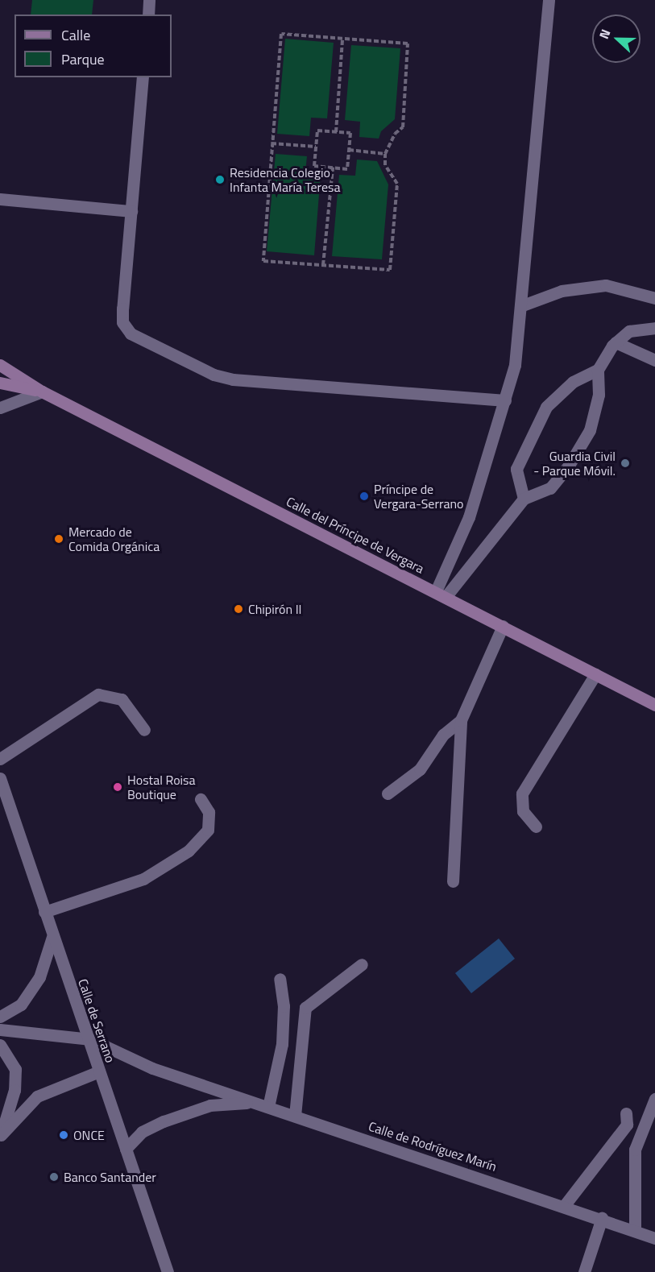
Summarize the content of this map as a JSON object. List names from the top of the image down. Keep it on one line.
{"streets":{"main road":["Calle del Príncipe de Vergara"],"street":["Calle de Serrano","Calle de Rodríguez Marín"]},"crossings":[["Calle de Serrano","Calle de Rodríguez Marín"]],"places":["Residencia Colegio Infanta María Teresa","Guardia Civil - Parque Móvil.","Príncipe de Vergara-Serrano","Mercado de Comida Orgánica","Chipirón II","Hostal Roisa Boutique","ONCE","Banco Santander"],"legend":["Calle","Parque"],"north":"left"}
